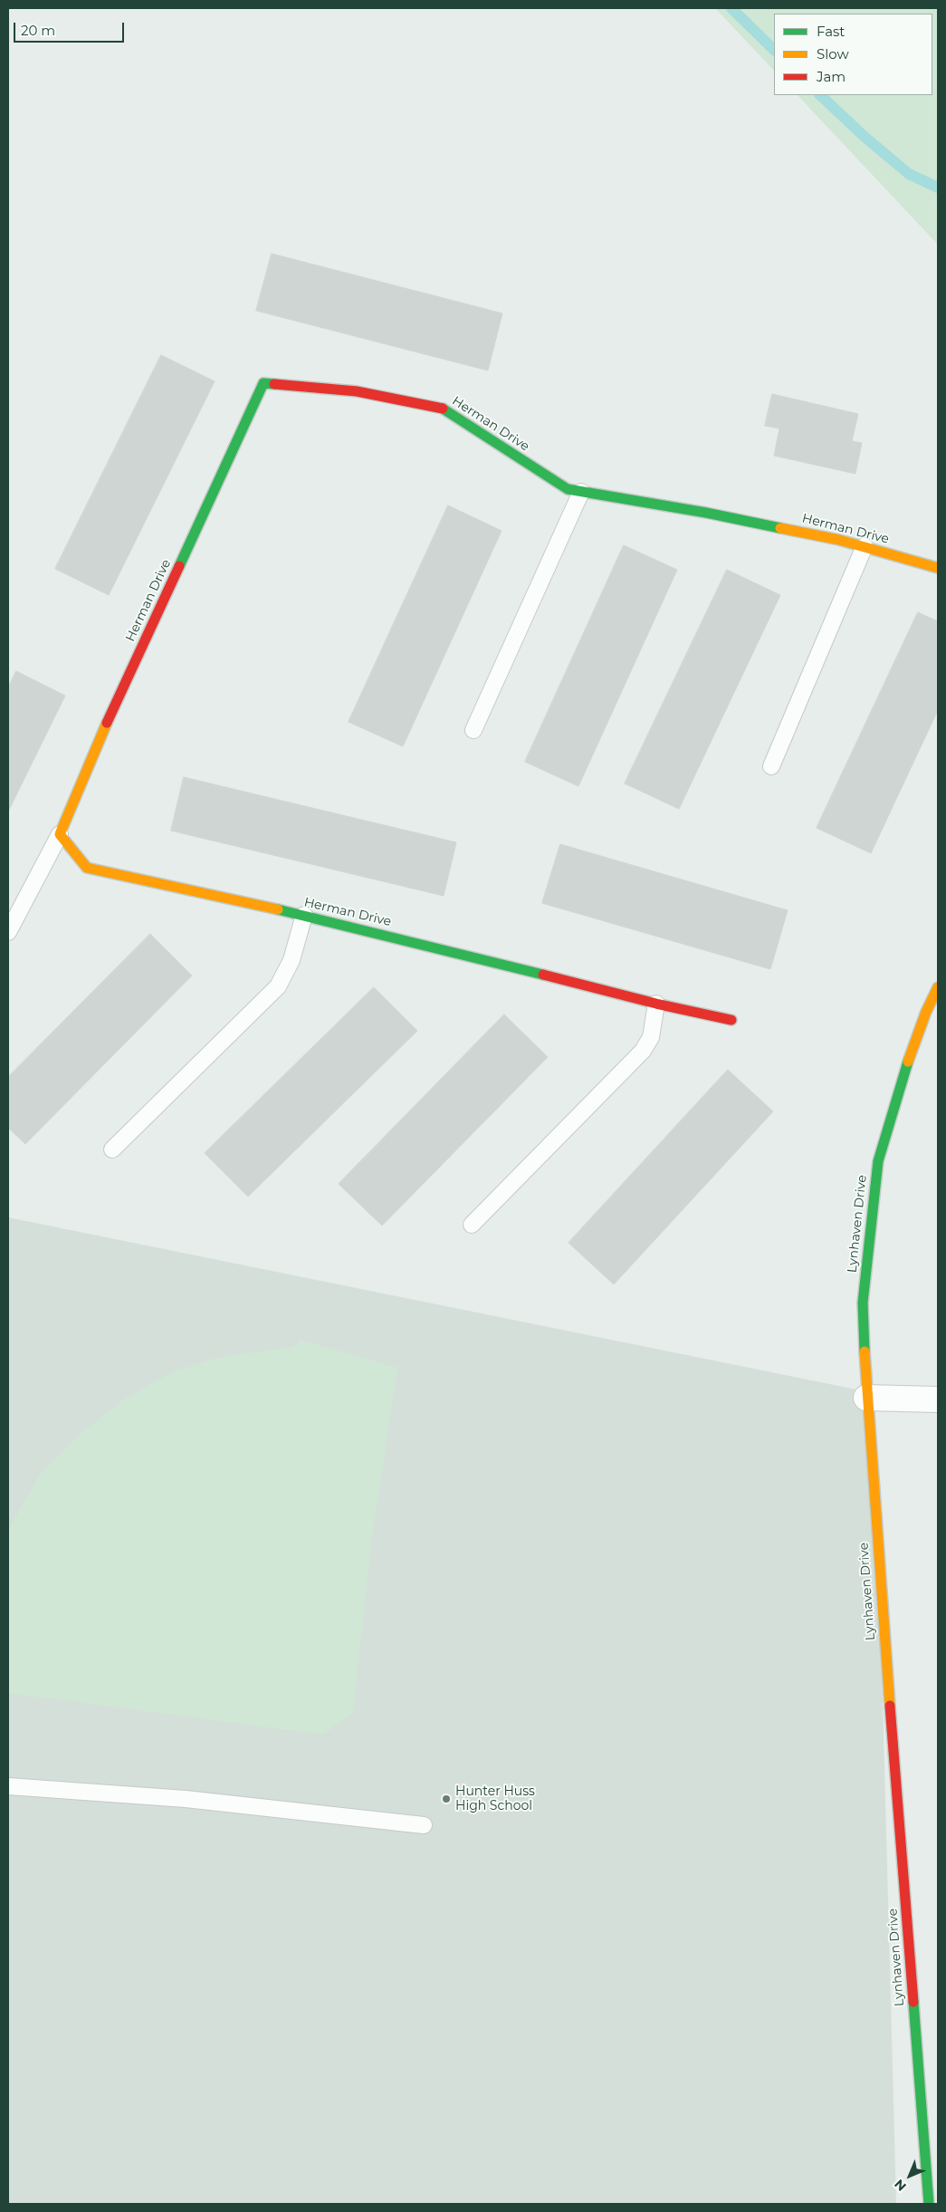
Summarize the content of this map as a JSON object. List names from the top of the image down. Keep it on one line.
{"streets":{"street":["Herman Drive","Lynhaven Drive"]},"places":["Hunter Huss High School"],"legend":["Fast","Slow","Jam"],"scale_bar":"20 m","north":"bottom left"}
